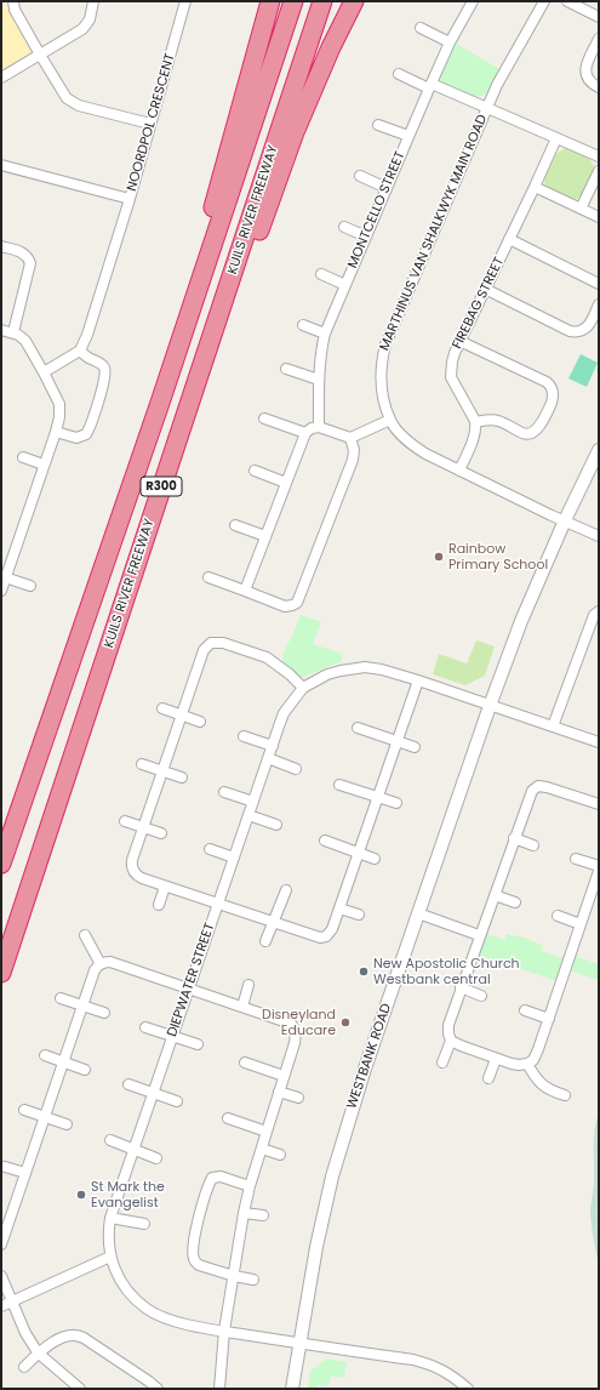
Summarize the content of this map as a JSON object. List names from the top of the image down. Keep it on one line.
{"streets":{"highway":["KUILS RIVER FREEWAY","R300"],"street":["NOORDPOL CRESCENT","MONTCELLO STREET","MARTHINUS VAN SHALKWYK MAIN ROAD","FIREBAG STREET","DIEPWATER STREET","WESTBANK ROAD"]},"crossings":[["MARTHINUS VAN SHALKWYK MAIN ROAD","WESTBANK ROAD"],["DIEPWATER STREET","WESTBANK ROAD"]],"places":["Rainbow Primary School","New Apostolic Church Westbank central","Disneyland Educare","St Mark the Evangelist"]}
